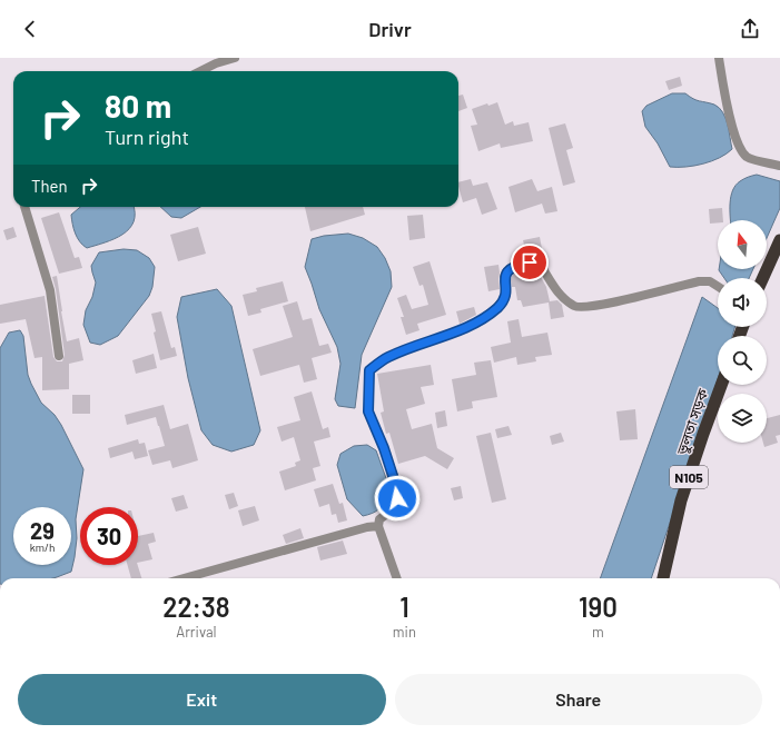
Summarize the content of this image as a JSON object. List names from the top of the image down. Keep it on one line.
{"streets":{"highway":["ভুলতা সড়ক","N105"]},"north":"top","page":{"header":"Drivr","turn":["80 m","Turn right"],"then":"Then","speed":"29 km/h","limit":"30","eta":["22:38","Arrival","1","min","190","m"],"buttons":["Exit","Share"]}}
